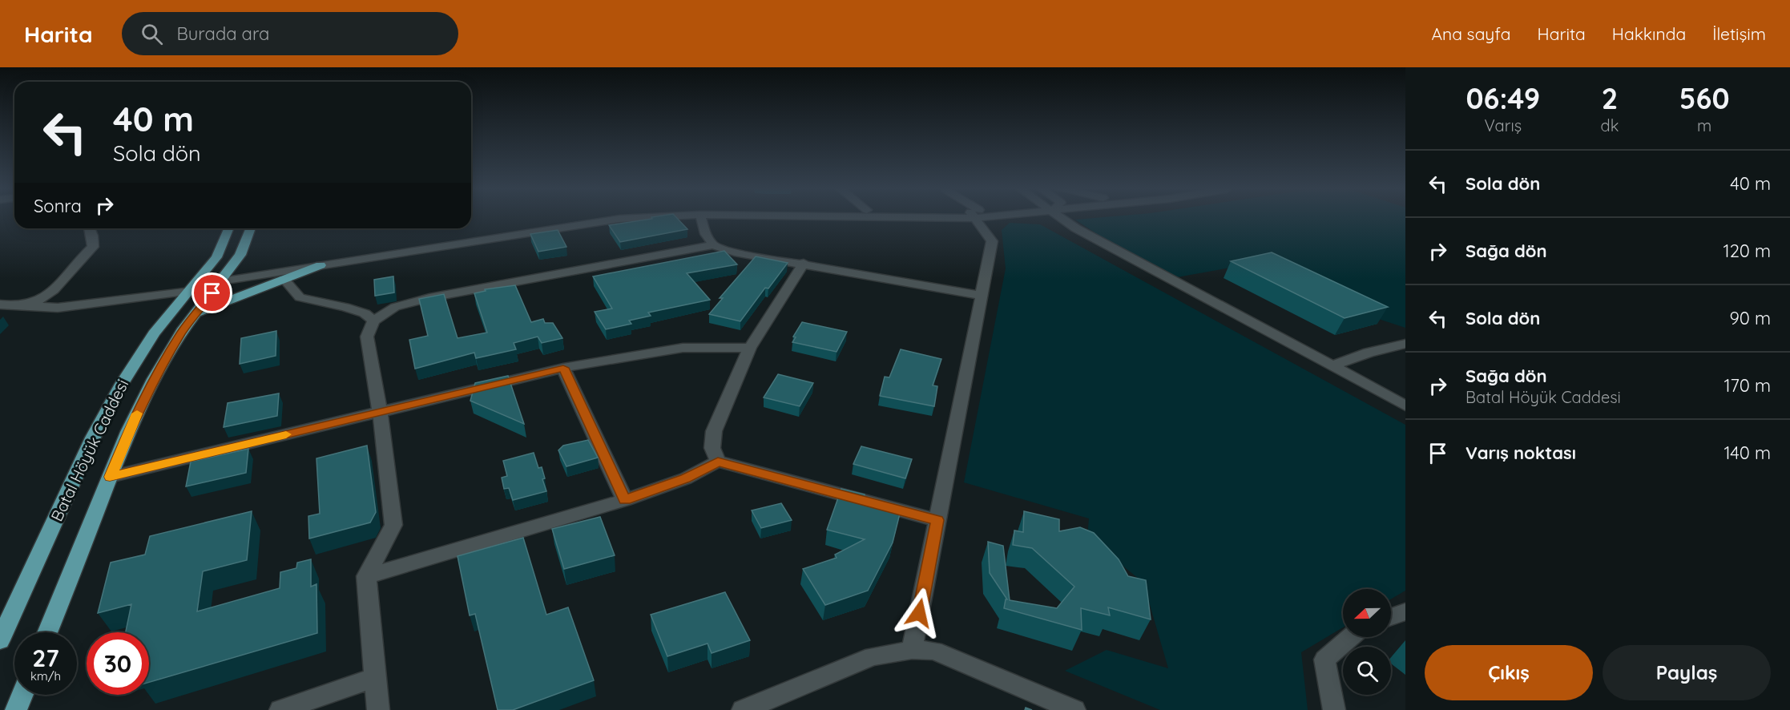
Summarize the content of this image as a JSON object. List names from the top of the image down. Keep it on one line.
{"streets":{"main road":["Batal Höyük Caddesi"]},"north":"left","page":{"header":"Harita","search":"Burada ara","nav":["Ana sayfa","Harita","Hakkında","İletişim"],"eta":["06:49","Varış","2","dk","560","m"],"turn":["40 m","Sola dön"],"list":[{"name":"Sola dön","value":"40 m"},{"name":"Sağa dön","value":"120 m"},{"name":"Sola dön","value":"90 m"},{"name":"Sağa dön","note":"Batal Höyük Caddesi","value":"170 m"},{"name":"Varış noktası","value":"140 m"}],"then":"Sonra","speed":"27 km/h","limit":"30","buttons":["Çıkış","Paylaş"]}}
